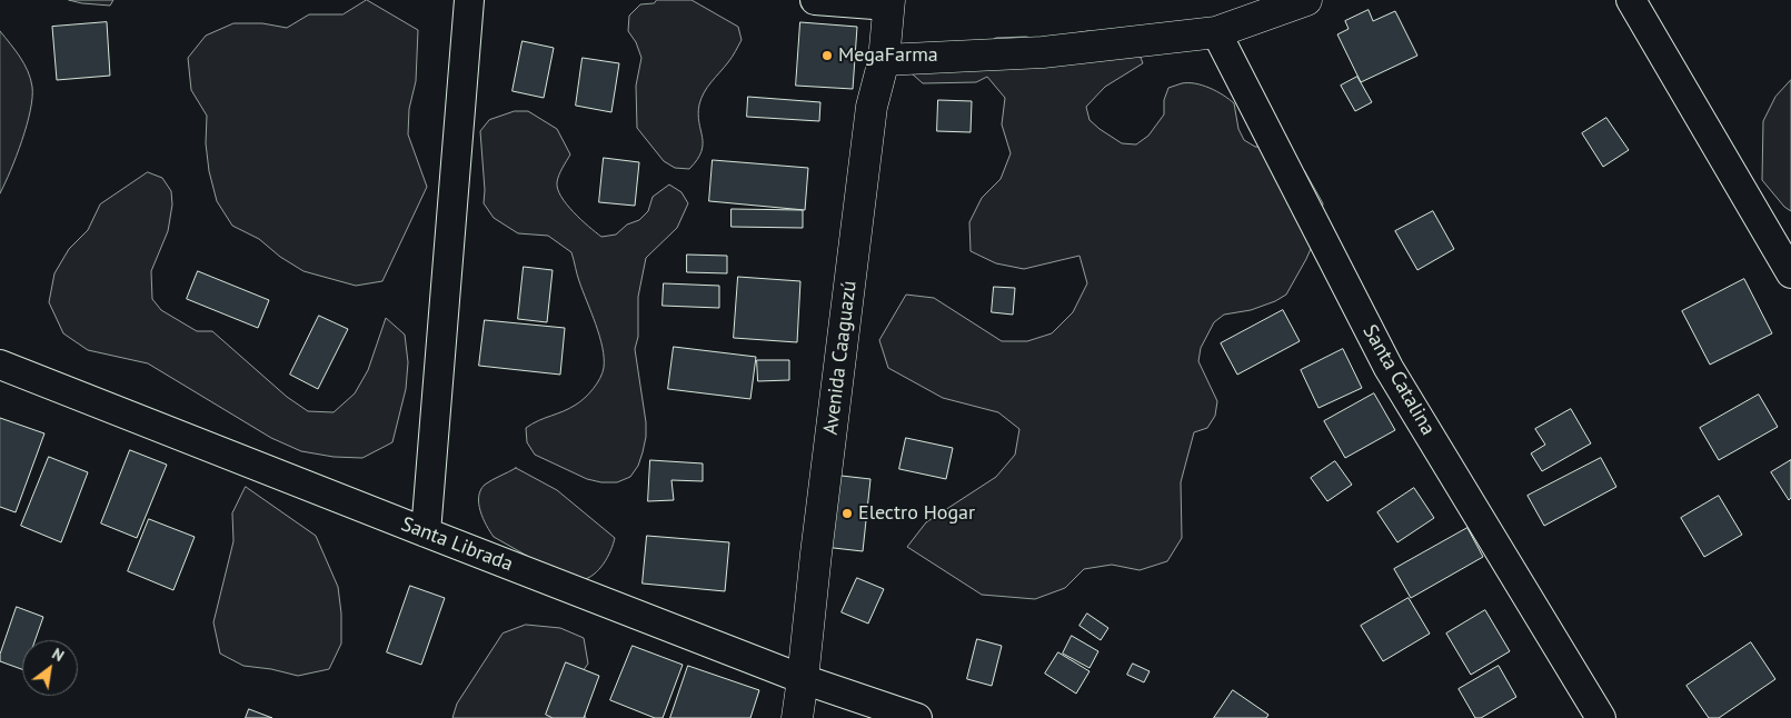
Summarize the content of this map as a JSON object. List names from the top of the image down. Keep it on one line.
{"streets":{"street":["Avenida Caaguazú","Santa Catalina","Santa Librada"]},"crossings":[["Avenida Caaguazú","Santa Librada"]],"places":["MegaFarma","Electro Hogar"],"north":"top right"}
